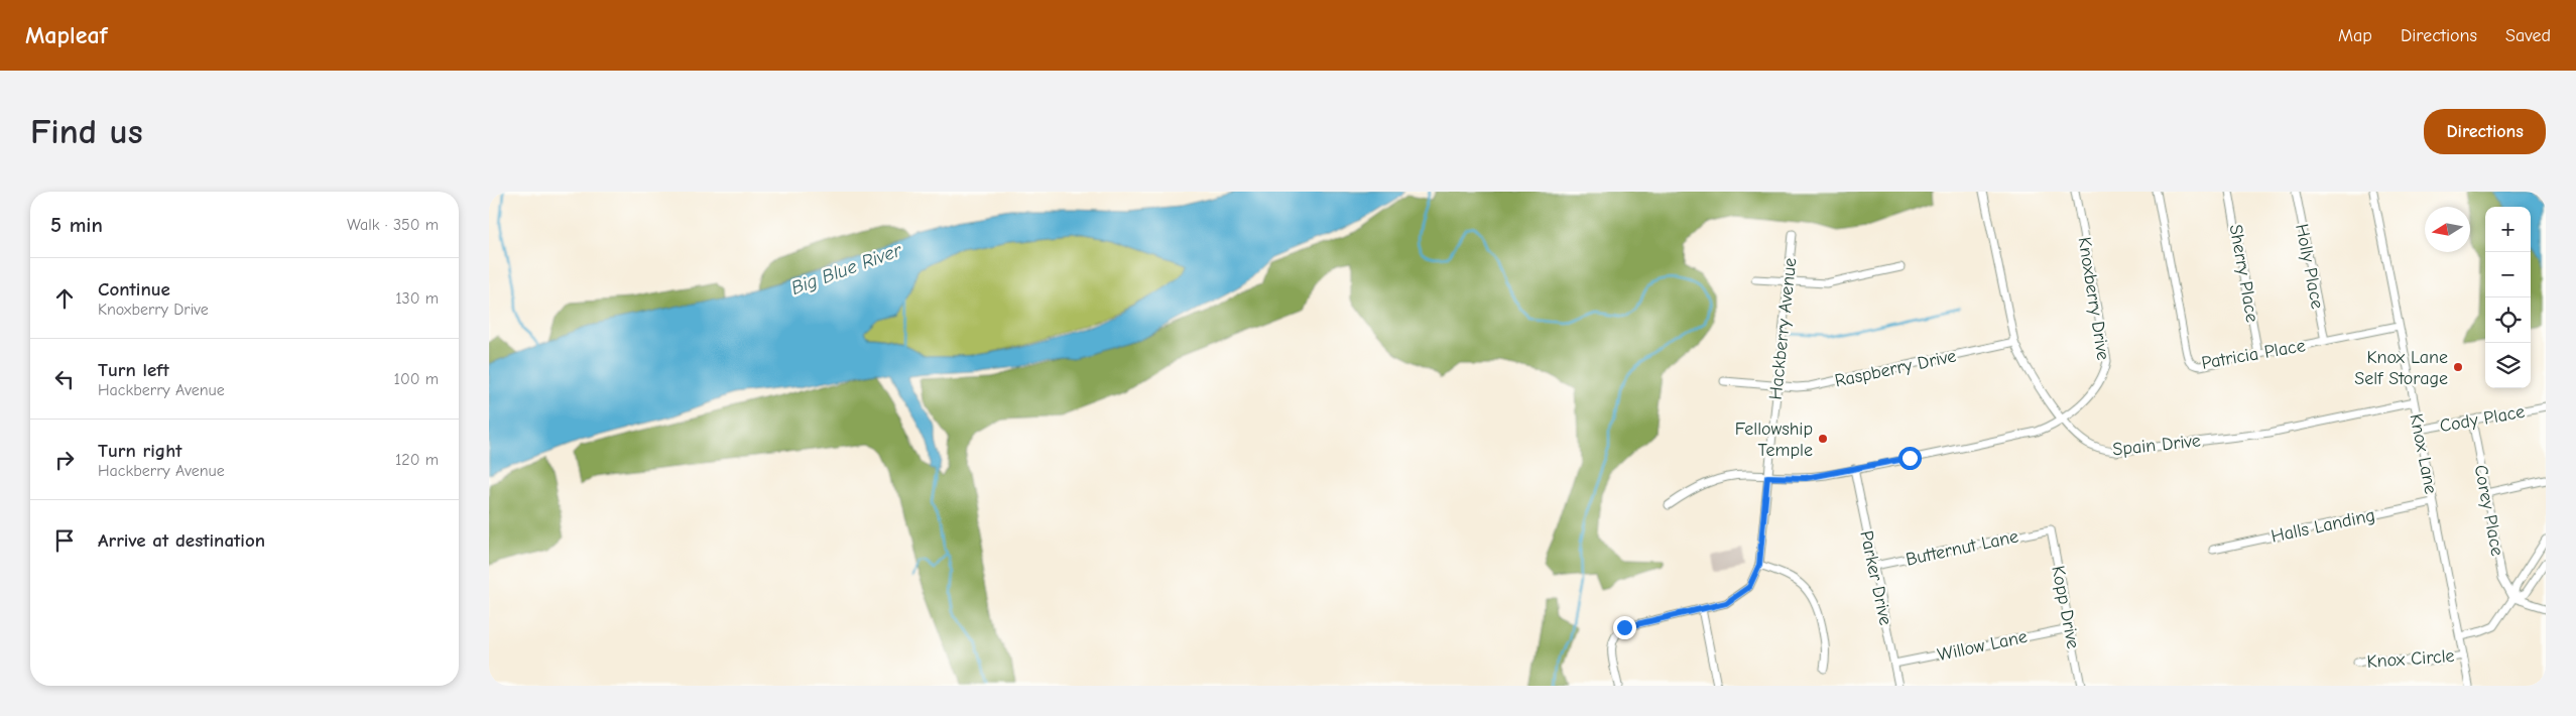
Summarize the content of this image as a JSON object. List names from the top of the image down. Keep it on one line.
{"streets":{"street":["Holly Place","Sherry Place","Knoxberry Drive","Hackberry Avenue","Patricia Place","Raspberry Drive","Cody Place","Spain Drive","Knox Lane","Corey Place","Halls Landing","Butternut Lane","Parker Drive","Kopp Drive","Willow Lane","Knox Circle"]},"crossings":[["Holly Place","Patricia Place"],["Sherry Place","Patricia Place"],["Knoxberry Drive","Hackberry Avenue"],["Knoxberry Drive","Spain Drive"],["Knoxberry Drive","Parker Drive"],["Hackberry Avenue","Raspberry Drive"],["Patricia Place","Knox Lane"],["Raspberry Drive","Spain Drive"],["Cody Place","Knox Lane"],["Cody Place","Corey Place"],["Spain Drive","Knox Lane"],["Knox Lane","Halls Landing"],["Knox Lane","Knox Circle"],["Butternut Lane","Parker Drive"],["Butternut Lane","Kopp Drive"],["Parker Drive","Willow Lane"],["Kopp Drive","Willow Lane"]],"water":["Big Blue River"],"places":["Knox Lane Self Storage","Fellowship Temple"],"north":"left","page":{"header":"Mapleaf","nav":["Map","Directions","Saved"],"buttons":"Directions","title":"Find us","heading":["5 min","Walk · 350 m"],"map_buttons":["+","−"],"list":[["Continue","Knoxberry Drive","130 m"],["Turn left","Hackberry Avenue","100 m"],["Turn right","Hackberry Avenue","120 m"],"Arrive at destination"]}}
